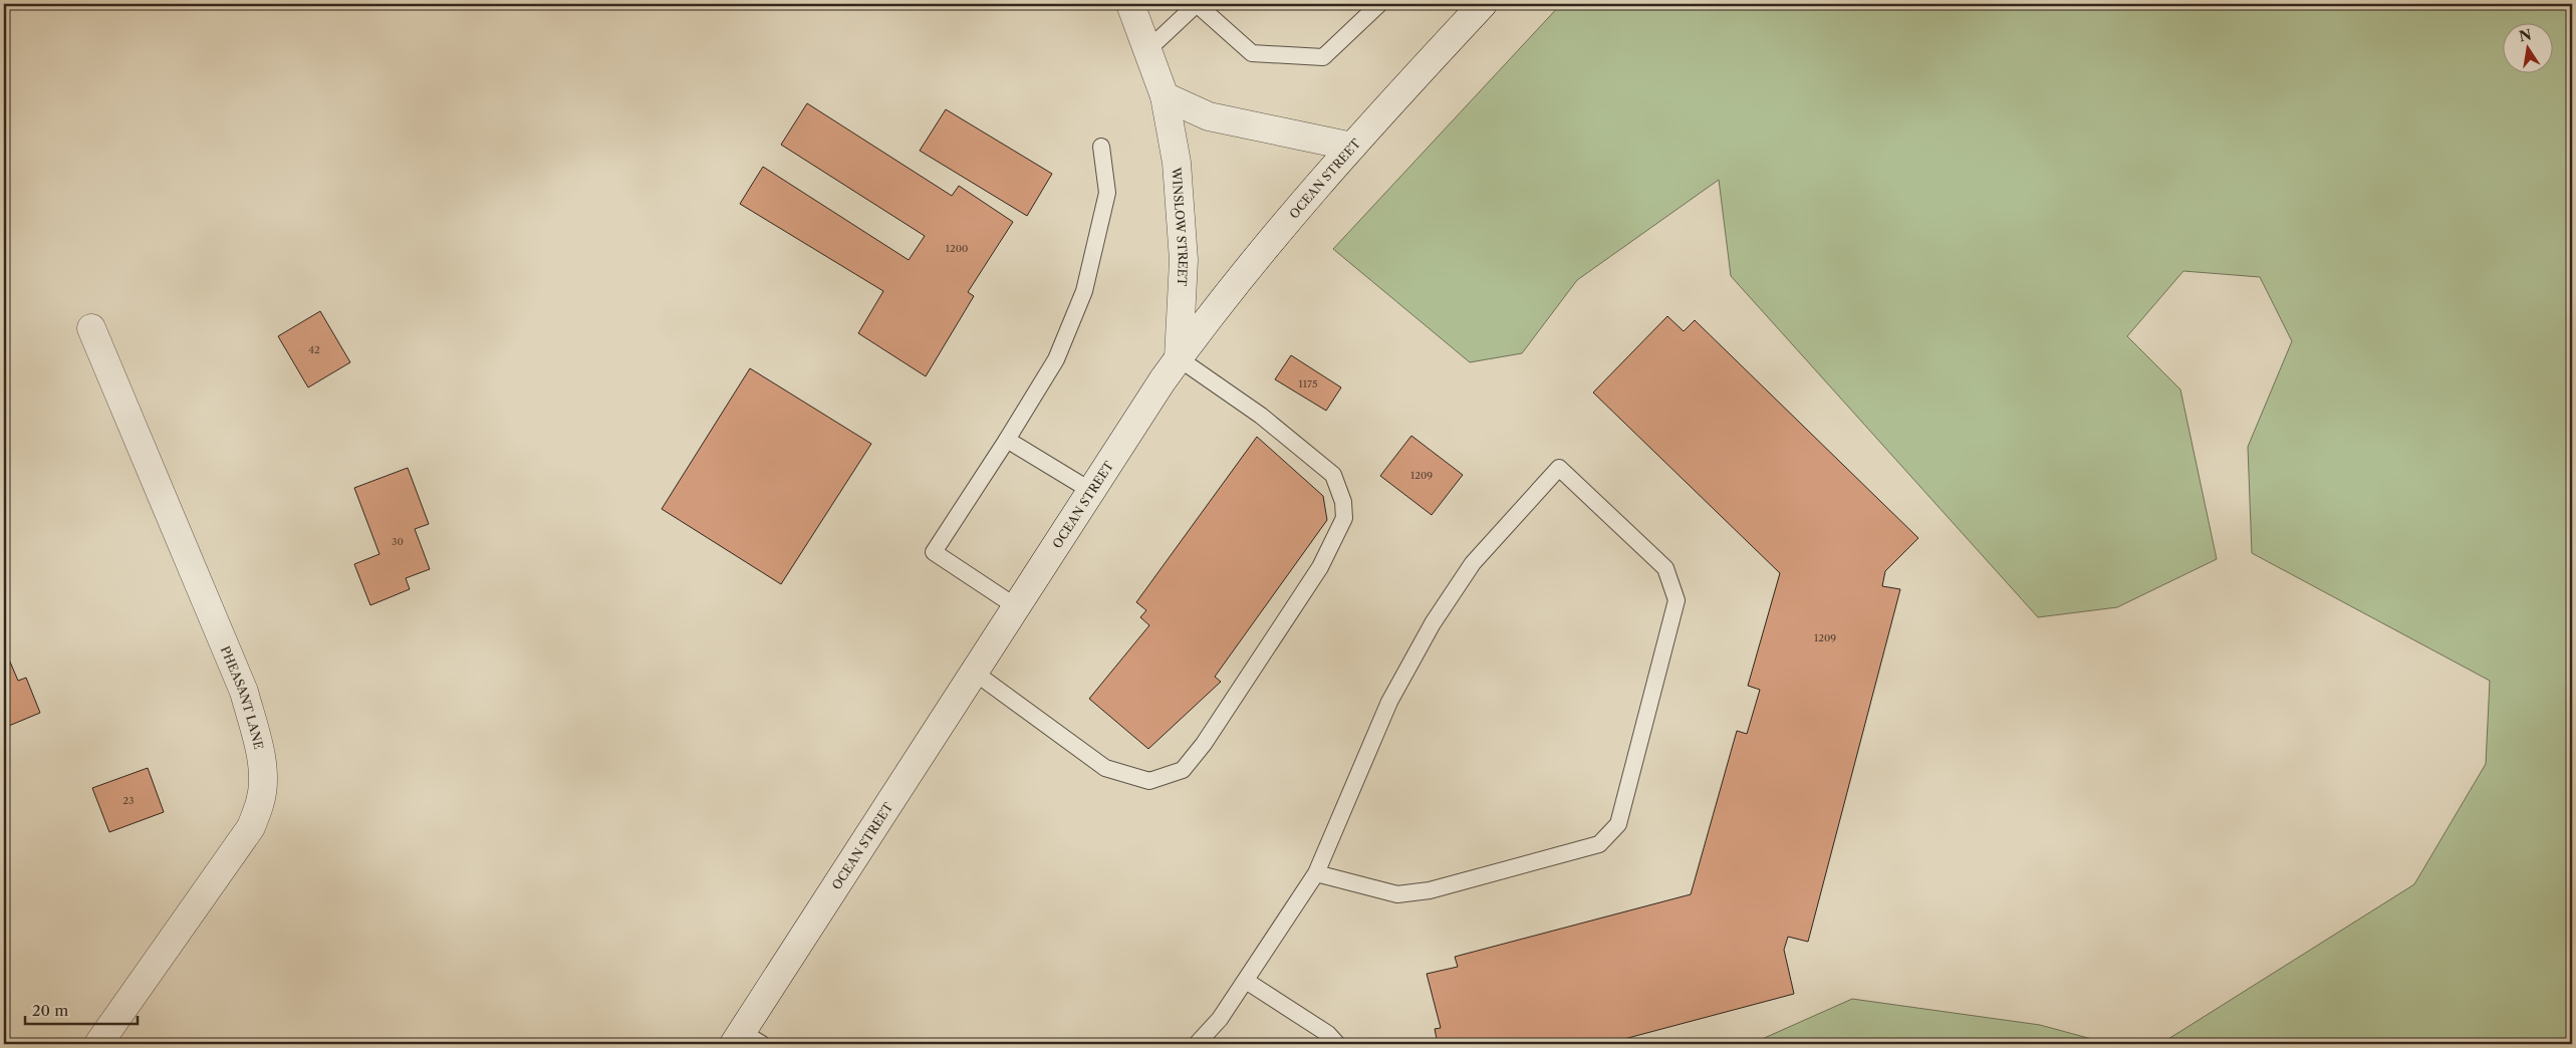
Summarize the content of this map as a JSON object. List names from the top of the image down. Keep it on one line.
{"streets":{"street":["OCEAN STREET","WINSLOW STREET","PHEASANT LANE"]},"crossings":[["OCEAN STREET","WINSLOW STREET"]],"house_numbers":["1200","42","1175","1209","30","1209","23"],"scale_bar":"20 m","north":"top"}
